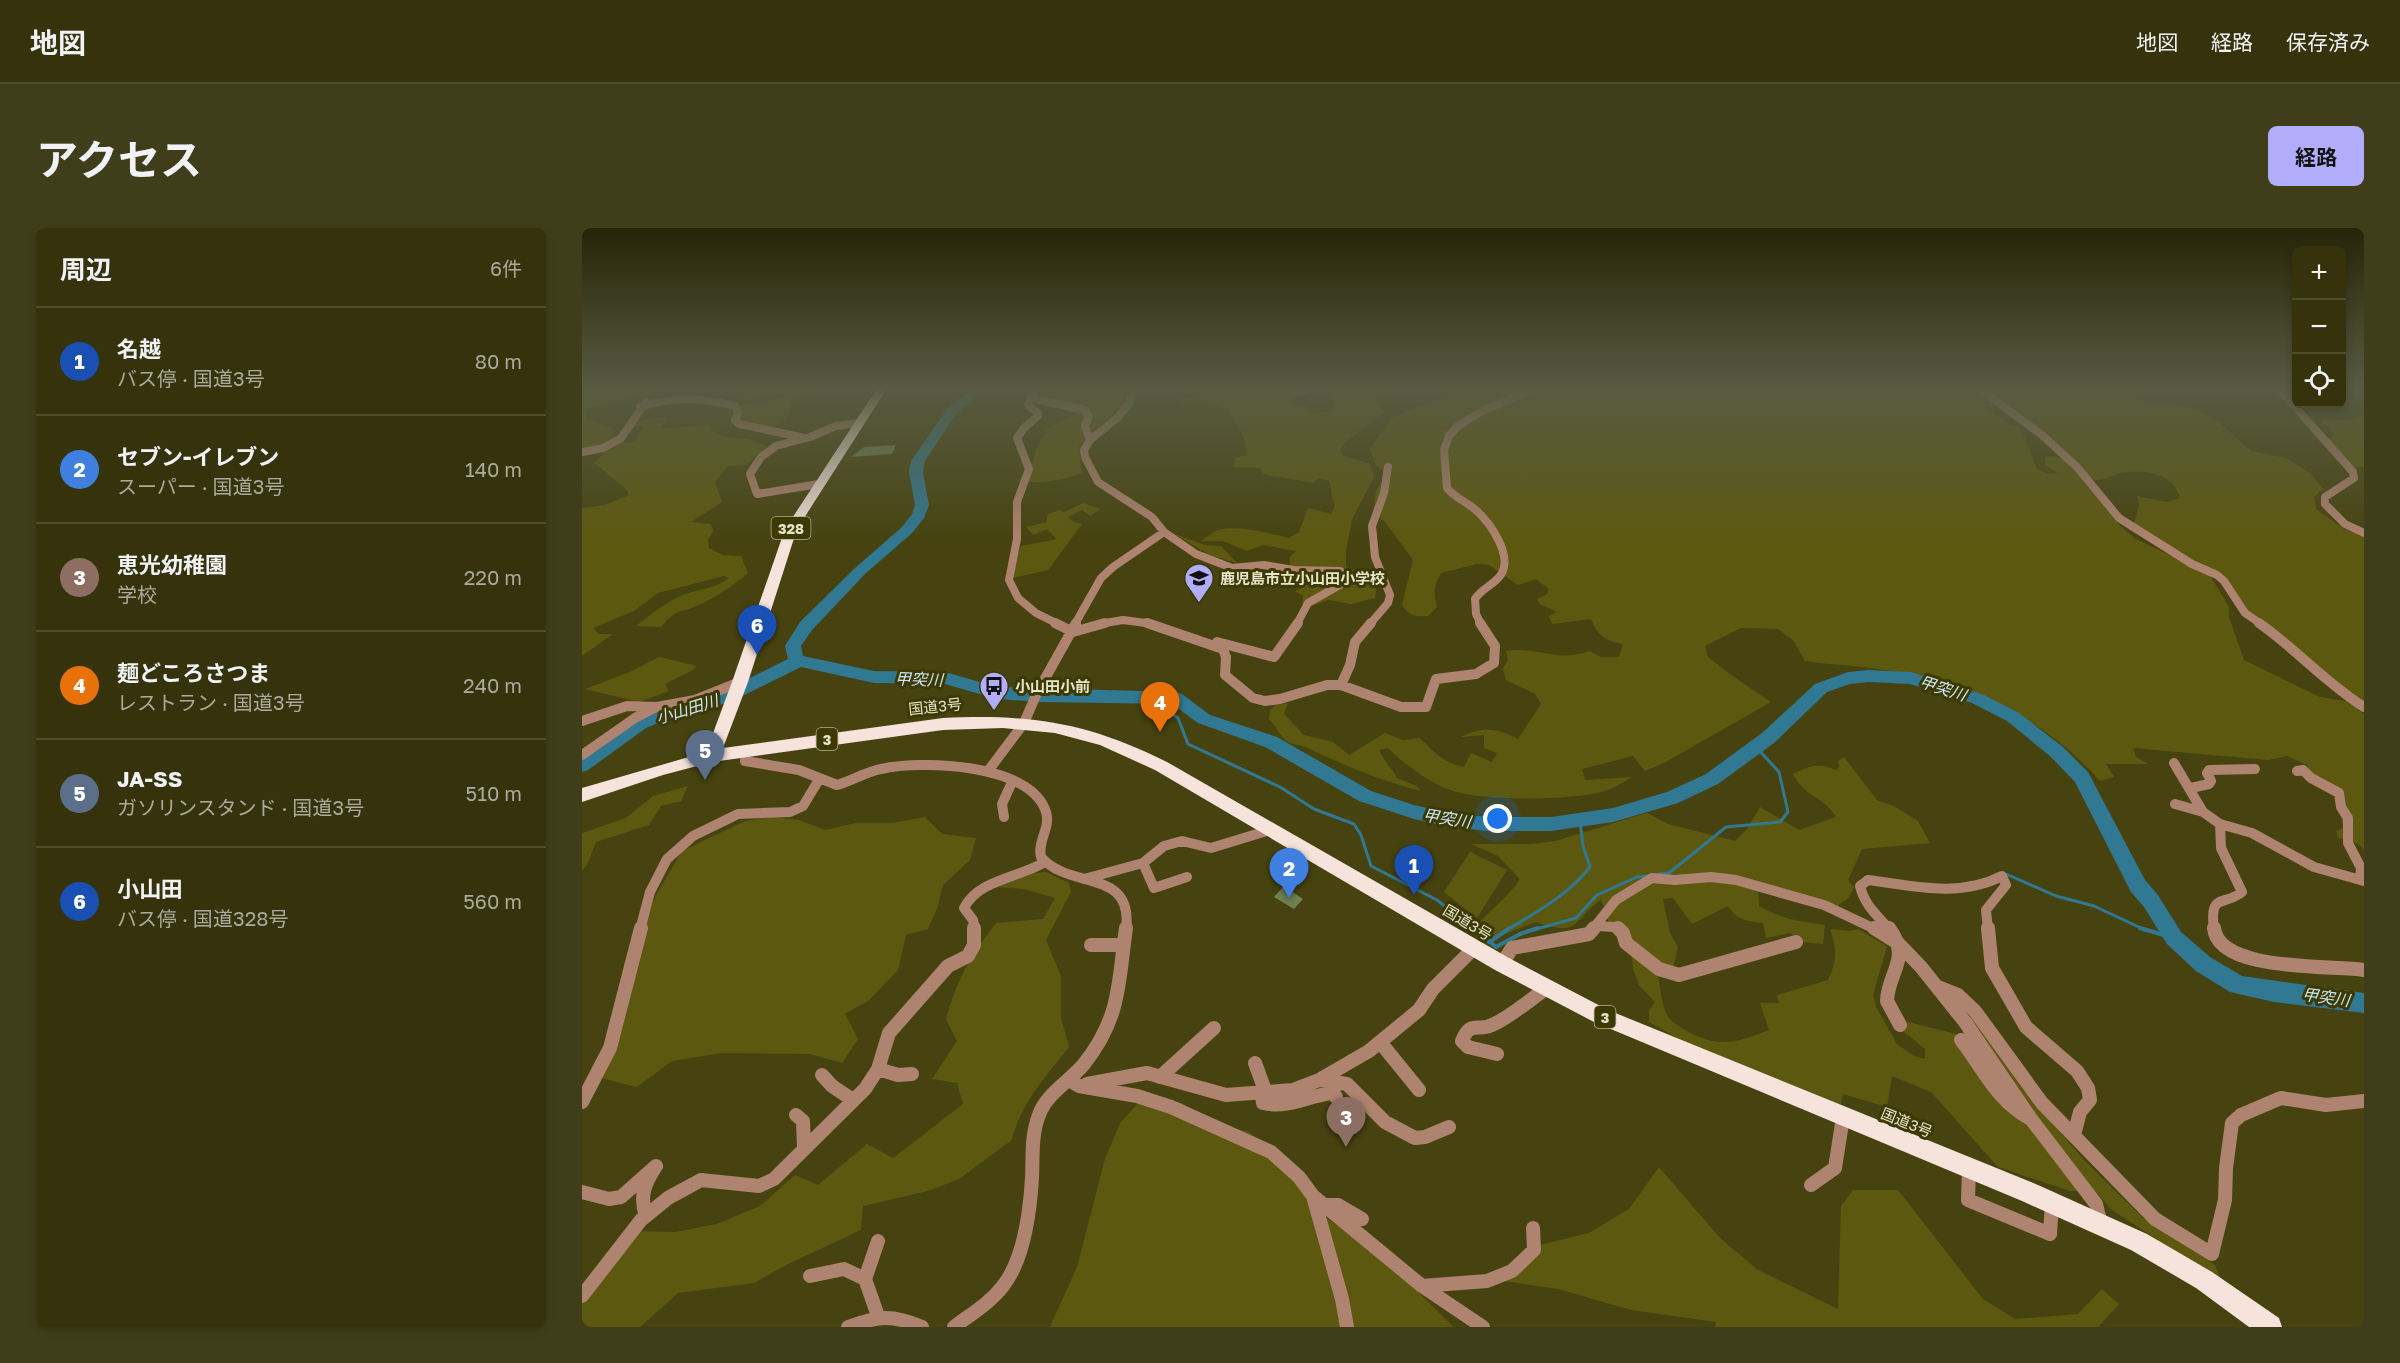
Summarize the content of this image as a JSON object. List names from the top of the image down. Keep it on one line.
{"streets":{"highway":["328","国道3号","3"]},"crossings":[["328","国道3号"]],"water":["甲突川","小山田川"],"places":{"school or university":["鹿児島市立小山田小学校"],"bus stop":["小山田小前"]},"page":{"header":"地図","nav":["地図","経路","保存済み"],"title":"アクセス","buttons":"経路","heading":["周辺","6件"],"map_buttons":["+","−"],"list":[{"mark":"1","name":"名越","note":"バス停 · 国道3号","value":"80 m"},{"mark":"2","name":"セブン-イレブン","note":"スーパー · 国道3号","value":"140 m"},{"mark":"3","name":"恵光幼稚園","note":"学校","value":"220 m"},{"mark":"4","name":"麺どころさつま","note":"レストラン · 国道3号","value":"240 m"},{"mark":"5","name":"JA-SS","note":"ガソリンスタンド · 国道3号","value":"510 m"},{"mark":"6","name":"小山田","note":"バス停 · 国道328号","value":"560 m"}],"pins":["6","4","5","1","2","3"]}}
